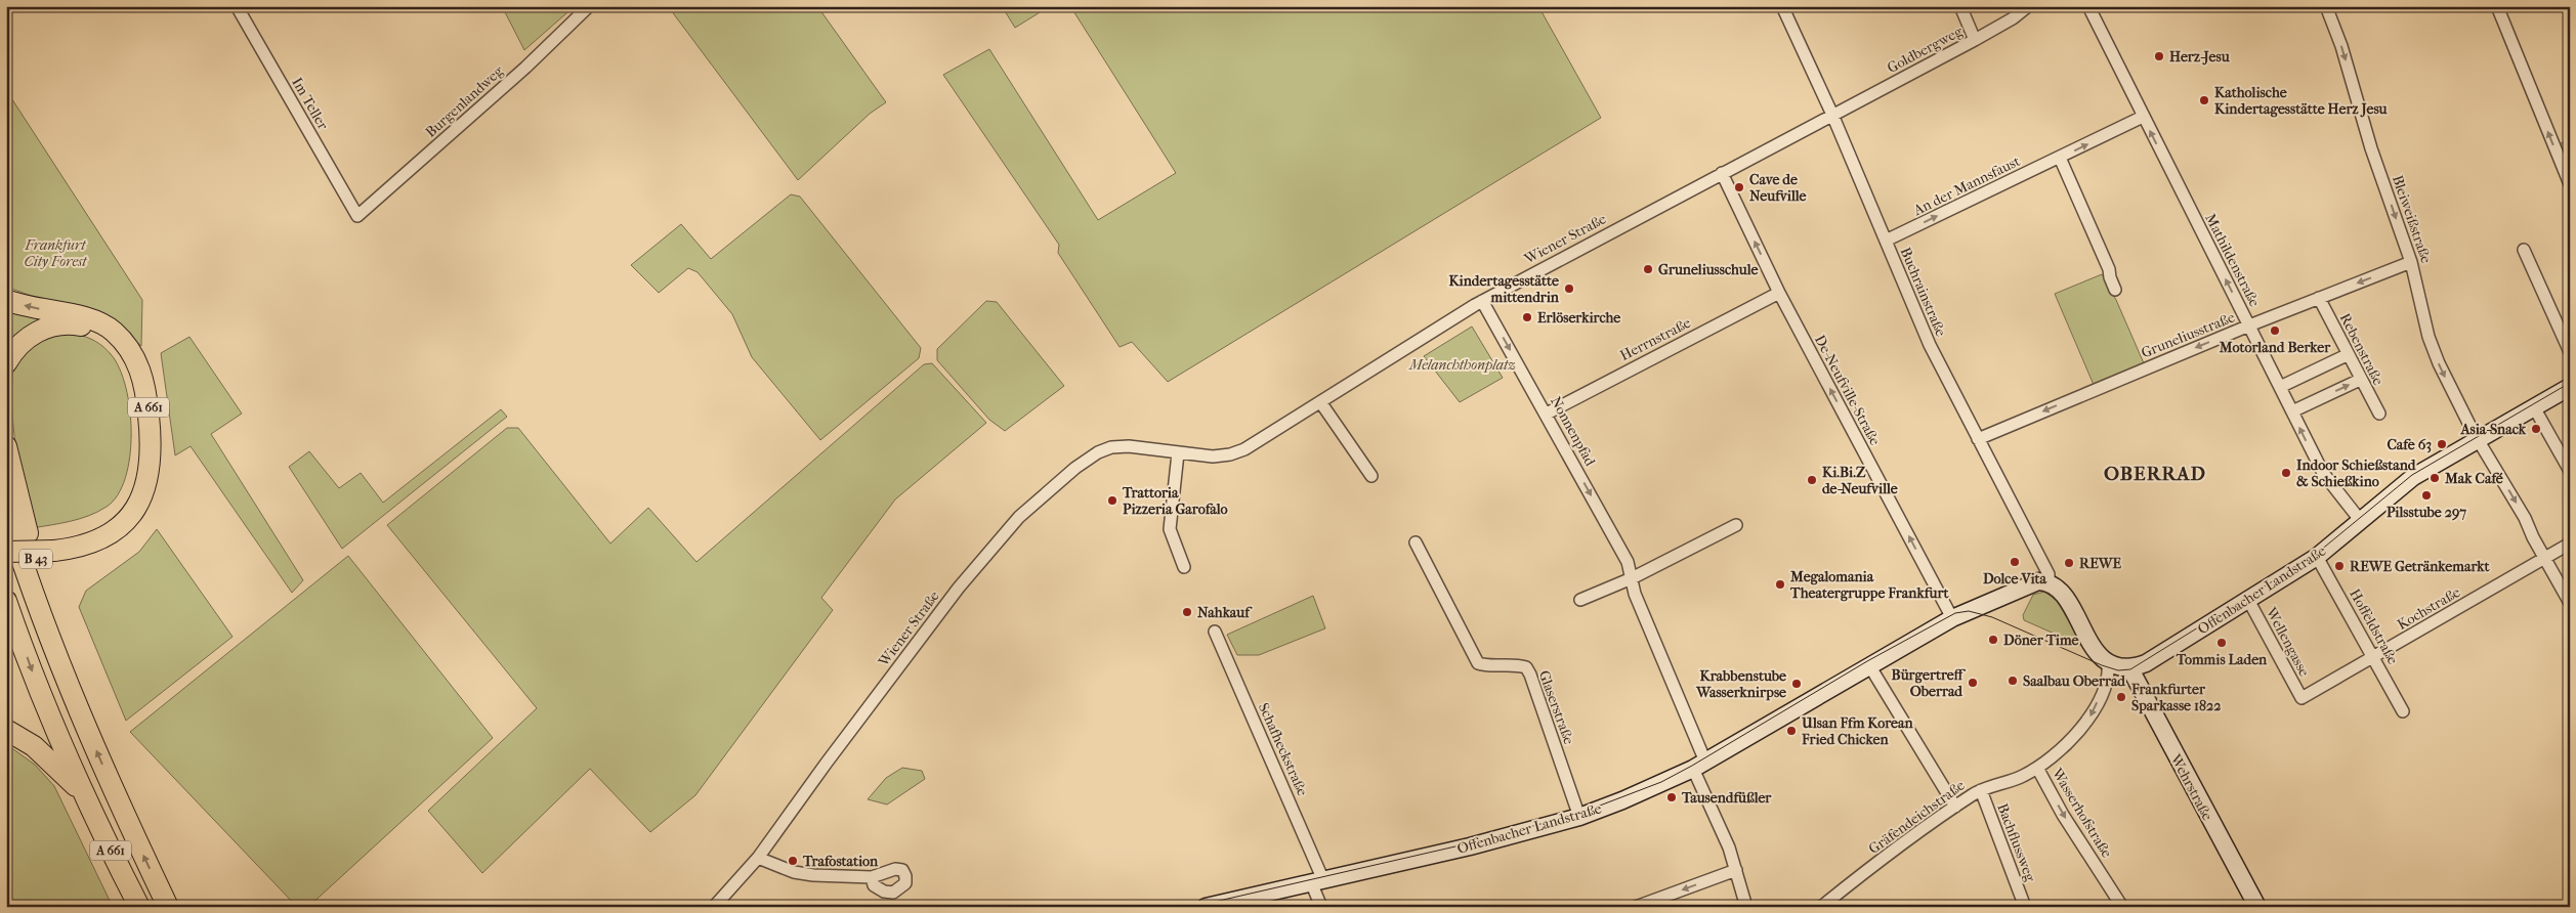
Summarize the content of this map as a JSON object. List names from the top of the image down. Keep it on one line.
{"streets":{"highway":["A 661","B 43"],"main road":["Offenbacher Landstraße","Wehrstraße"],"street":["Goldbergweg","Burgenlandweg","Im Teller","An der Mannsfaust","Bleiweißstraße","Wiener Straße","Mathildenstraße","Buchrainstraße","Gruneliusstraße","Herrnstraße","Rebenstraße","De-Neufville-Straße","Nonnenpfad","Kochstraße","Hoffeldstraße","Wellengasse","Glaserstraße","Schafheckstraße","Wasserhofstraße","Gräfendeichstraße","Bachflussweg"]},"crossings":[["Goldbergweg","Wiener Straße"],["Goldbergweg","Buchrainstraße"],["Burgenlandweg","Im Teller"],["An der Mannsfaust","Mathildenstraße"],["An der Mannsfaust","Buchrainstraße"],["Bleiweißstraße","Gruneliusstraße"],["Bleiweißstraße","Offenbacher Landstraße"],["Bleiweißstraße","Kochstraße"],["Wiener Straße","Buchrainstraße"],["Wiener Straße","De-Neufville-Straße"],["Wiener Straße","Nonnenpfad"],["Mathildenstraße","Gruneliusstraße"],["Mathildenstraße","Offenbacher Landstraße"],["Buchrainstraße","Gruneliusstraße"],["Buchrainstraße","Offenbacher Landstraße"],["Gruneliusstraße","Rebenstraße"],["Herrnstraße","De-Neufville-Straße"],["Herrnstraße","Nonnenpfad"],["De-Neufville-Straße","Offenbacher Landstraße"],["A 661","B 43"],["Nonnenpfad","Offenbacher Landstraße"],["Offenbacher Landstraße","Hoffeldstraße"],["Offenbacher Landstraße","Wellengasse"],["Offenbacher Landstraße","Glaserstraße"],["Offenbacher Landstraße","Schafheckstraße"],["Offenbacher Landstraße","Wehrstraße"],["Kochstraße","Hoffeldstraße"],["Kochstraße","Wellengasse"],["Wasserhofstraße","Gräfendeichstraße"],["Gräfendeichstraße","Bachflussweg"]],"one_way":["An der Mannsfaust","Bleiweißstraße","Gruneliusstraße","De-Neufville-Straße","Nonnenpfad","Wasserhofstraße"],"districts":["OBERRAD"],"parks":["Frankfurt City Forest","Melanchthonplatz"],"places":["Herz-Jesu","Katholische Kindertagesstätte Herz Jesu","Cave de Neufville","Gruneliusschule","Kindertagesstätte mittendrin","Erlöserkirche","Motorland Berker","Asia-Snack","Cafe 63","Indoor Schießstand & Schießkino","Mak Café","Ki.Bi.Z de-Neufville","Pilsstube 297","Trattoria Pizzeria Garofalo","Dolce Vita","REWE","REWE Getränkemarkt","Megalomania Theatergruppe Frankfurt","Nahkauf","Döner Time","Tommis Laden","Saalbau Oberrad","Bürgertreff Oberrad","Krabbenstube Wasserknirpse","Frankfurter Sparkasse 1822","Ulsan Ffm Korean Fried Chicken","Tausendfüßler","Trafostation"]}
